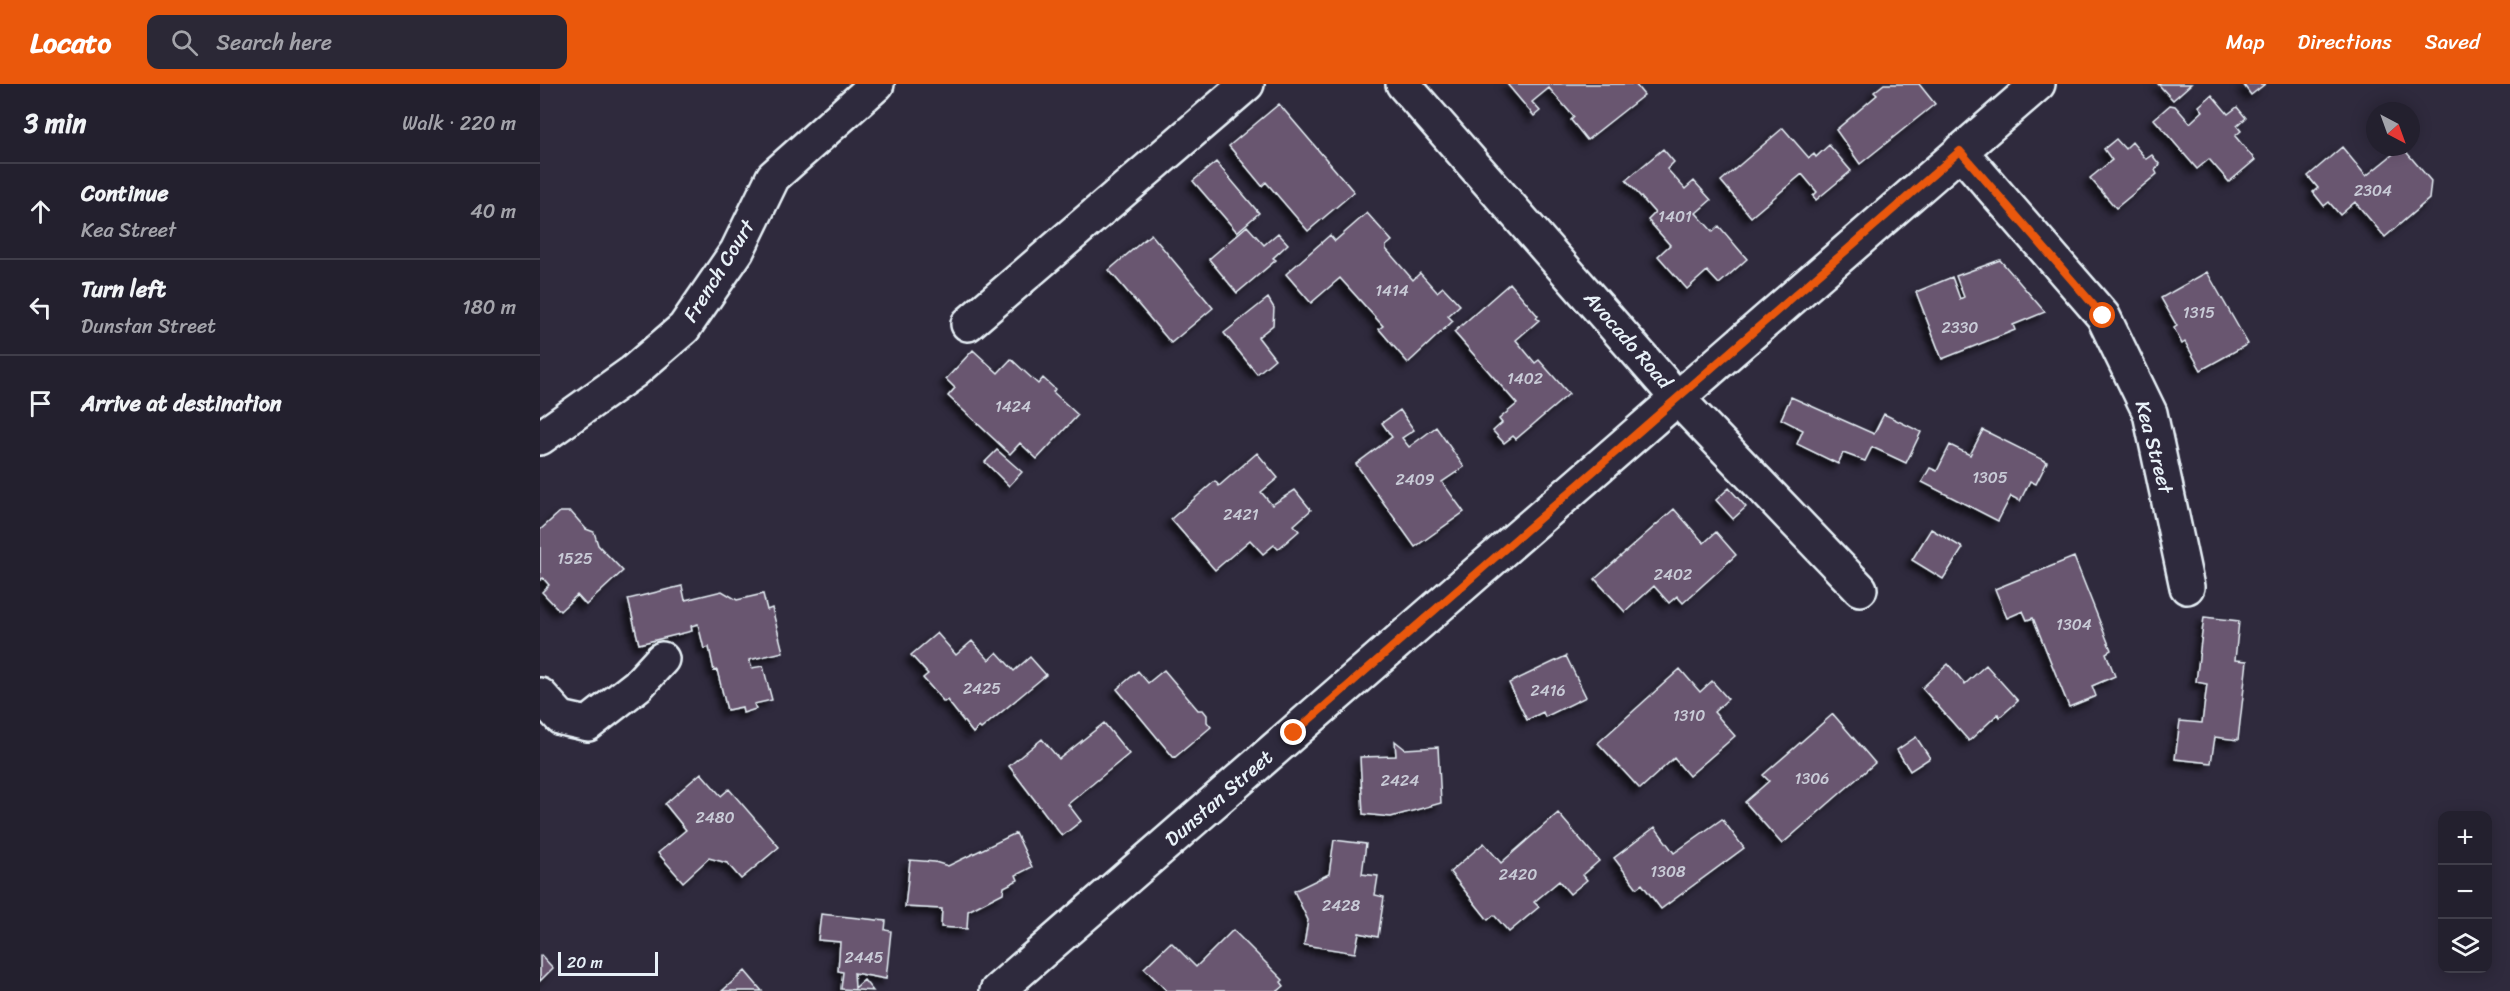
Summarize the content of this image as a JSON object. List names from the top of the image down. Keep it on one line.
{"streets":{"street":["French Court","Avocado Road","Kea Street","Dunstan Street"]},"crossings":[["Avocado Road","Dunstan Street"],["Kea Street","Dunstan Street"]],"house_numbers":["2304","1401","1414","1315","2330","1402","1424","1305","2409","2421","1525","2402","1304","2425","2416","1310","1306","2424","2480","1308","2420","2428","2445"],"scale_bar":"20 m","north":"bottom right","page":{"header":"Locato","search":"Search here","nav":["Map","Directions","Saved"],"heading":["3 min","Walk · 220 m"],"list":[["Continue","Kea Street","40 m"],["Turn left","Dunstan Street","180 m"],"Arrive at destination"],"map_buttons":["+","−"],"scale":"20 m"}}
